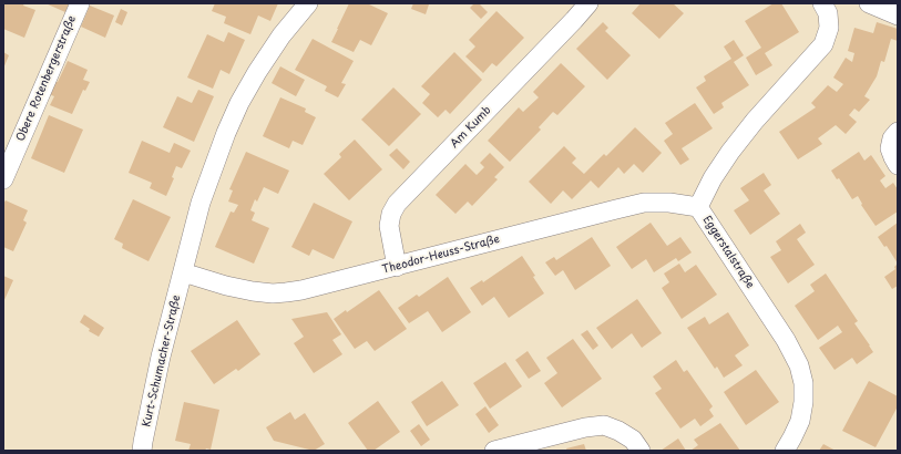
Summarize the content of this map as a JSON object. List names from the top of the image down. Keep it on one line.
{"streets":{"street":["Obere Rotenbergerstraße","Am Kumb","Eggerstalstraße","Theodor-Heuss-Straße","Kurt-Schumacher-Straße"]},"crossings":[["Am Kumb","Theodor-Heuss-Straße"],["Eggerstalstraße","Theodor-Heuss-Straße"],["Theodor-Heuss-Straße","Kurt-Schumacher-Straße"]]}
